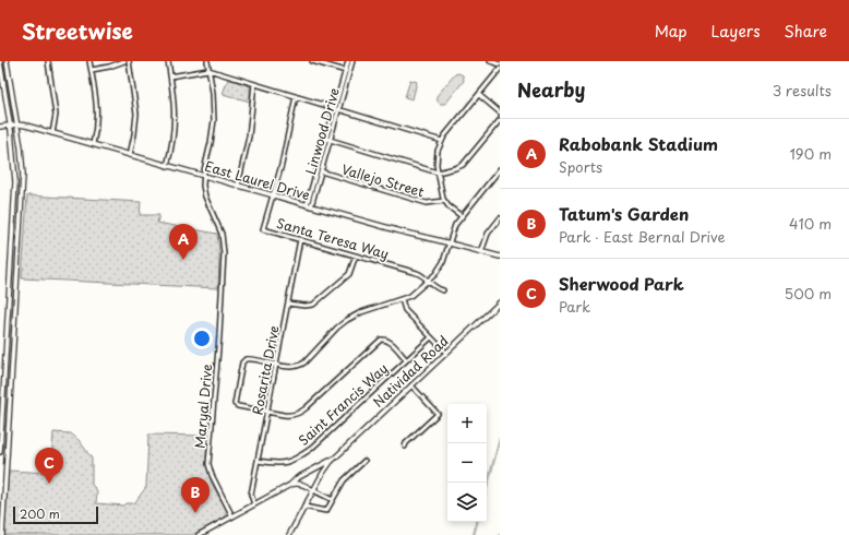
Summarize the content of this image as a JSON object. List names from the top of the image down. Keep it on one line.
{"streets":{"main road":["East Laurel Drive","Natividad Road"],"street":["Linwood Drive","Vallejo Street","Santa Teresa Way","Rosarita Drive","Saint Francis Way","Maryal Drive"]},"crossings":[["Linwood Drive","East Laurel Drive"],["Linwood Drive","Vallejo Street"],["East Laurel Drive","Santa Teresa Way"],["East Laurel Drive","Maryal Drive"],["Santa Teresa Way","Rosarita Drive"],["Rosarita Drive","Saint Francis Way"]],"scale_bar":"200 m","page":{"header":"Streetwise","nav":["Map","Layers","Share"],"heading":["Nearby","3 results"],"list":[{"mark":"A","name":"Rabobank Stadium","note":"Sports","value":"190 m"},{"mark":"B","name":"Tatum's Garden","note":"Park · East Bernal Drive","value":"410 m"},{"mark":"C","name":"Sherwood Park","note":"Park","value":"500 m"}],"pins":["A","C","B"],"map_buttons":["+","−"],"scale":"200 m"}}
